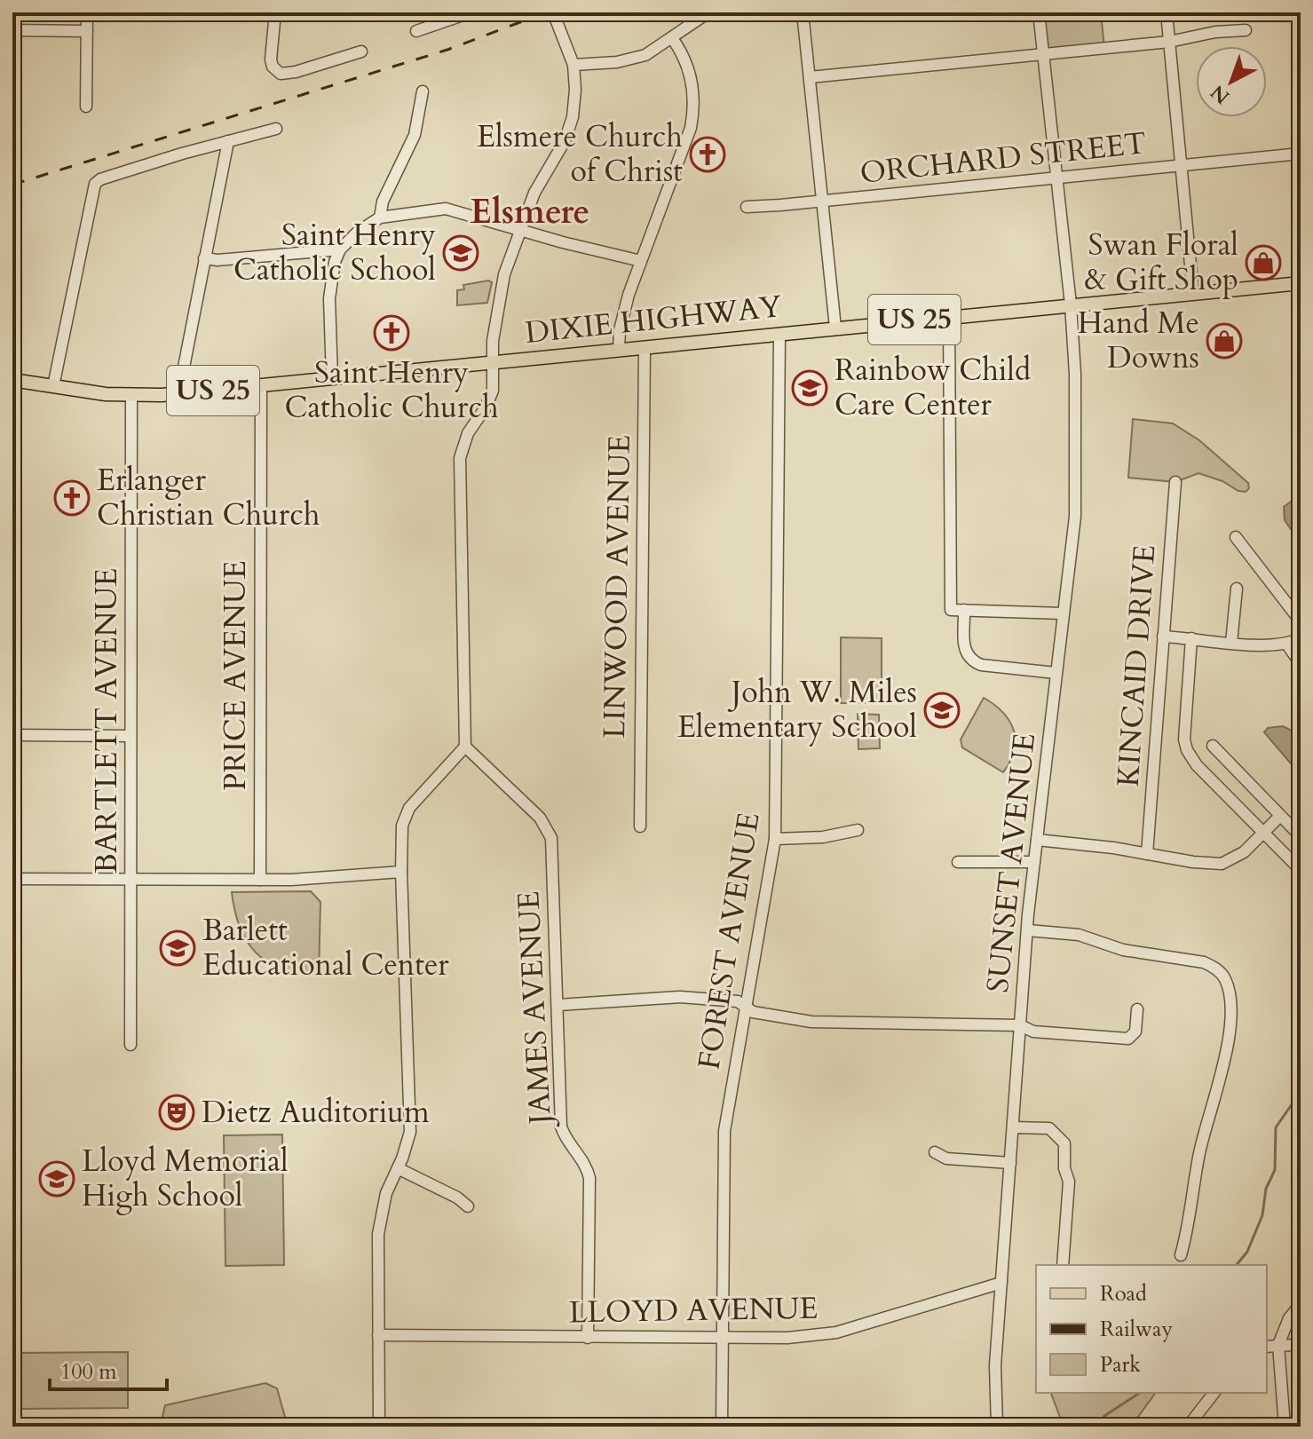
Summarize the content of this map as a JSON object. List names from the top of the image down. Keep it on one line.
{"streets":{"main road":["DIXIE HIGHWAY","US 25"],"street":["ORCHARD STREET","LINWOOD AVENUE","KINCAID DRIVE","PRICE AVENUE","BARTLETT AVENUE","SUNSET AVENUE","FOREST AVENUE","JAMES AVENUE","LLOYD AVENUE"]},"crossings":[["ORCHARD STREET","SUNSET AVENUE"],["DIXIE HIGHWAY","LINWOOD AVENUE"],["DIXIE HIGHWAY","PRICE AVENUE"],["DIXIE HIGHWAY","BARTLETT AVENUE"],["DIXIE HIGHWAY","SUNSET AVENUE"],["DIXIE HIGHWAY","FOREST AVENUE"],["SUNSET AVENUE","LLOYD AVENUE"],["FOREST AVENUE","LLOYD AVENUE"],["JAMES AVENUE","LLOYD AVENUE"]],"districts":["Elsmere"],"places":{"church":["Elsmere Church of Christ","Saint Henry Catholic Church","Erlanger Christian Church"],"school or university":["Saint Henry Catholic School","Rainbow Child Care Center","John W. Miles Elementary School","Barlett Educational Center","Lloyd Memorial High School"],"shop":["Swan Floral & Gift Shop","Hand Me Downs"],"theatre":["Dietz Auditorium"]},"legend":["Road","Railway","Park"],"scale_bar":"100 m","north":"bottom left"}
